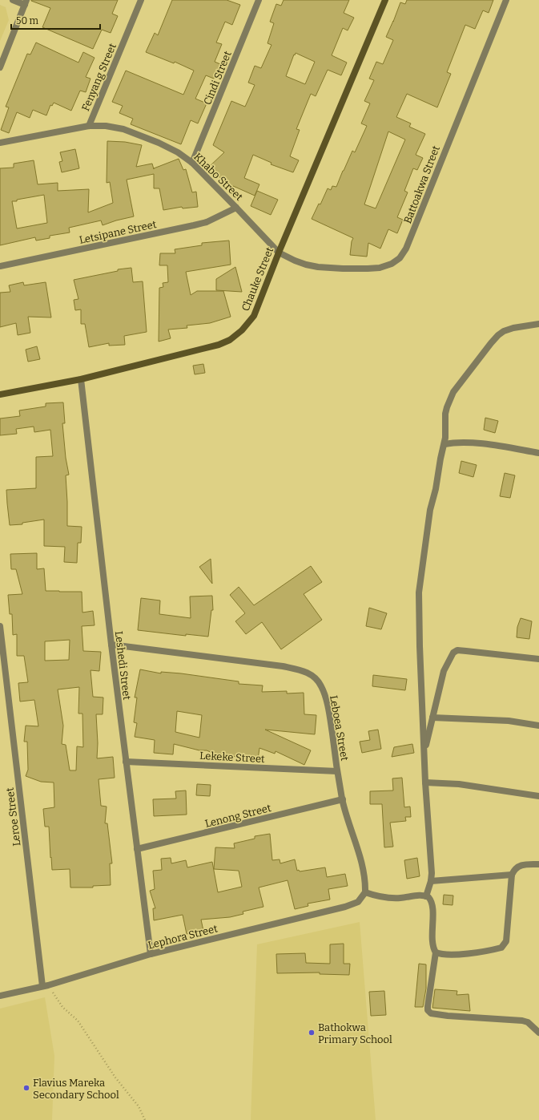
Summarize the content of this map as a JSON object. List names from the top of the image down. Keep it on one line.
{"streets":{"street":["Fenyang Street","Cindi Street","Khabo Street","Battoakwa Street","Letsipane Street","Chauke Street","Leshedi Street","Leboea Street","Lekeke Street","Lenong Street","Leroe Street","Lephora Street"]},"crossings":[["Fenyang Street","Khabo Street"],["Cindi Street","Khabo Street"],["Khabo Street","Battoakwa Street"],["Khabo Street","Letsipane Street"],["Khabo Street","Chauke Street"],["Battoakwa Street","Chauke Street"],["Chauke Street","Leshedi Street"],["Leshedi Street","Leboea Street"],["Leshedi Street","Lekeke Street"],["Leshedi Street","Lenong Street"],["Leshedi Street","Lephora Street"],["Leboea Street","Lekeke Street"],["Leboea Street","Lenong Street"],["Leboea Street","Lephora Street"],["Leroe Street","Lephora Street"]],"places":["Bathokwa Primary School","Flavius Mareka Secondary School"],"scale_bar":"50 m"}
